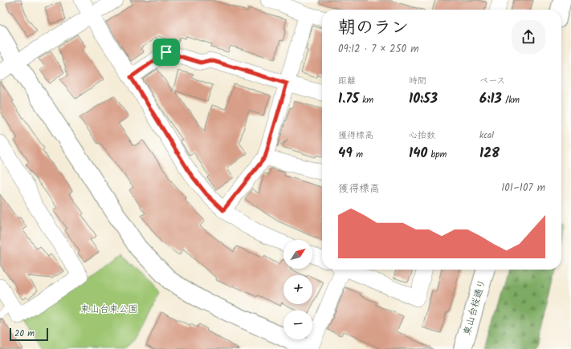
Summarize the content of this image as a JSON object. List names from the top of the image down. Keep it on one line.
{"streets":{"street":["東山台桜通り"]},"parks":["東山台東公園"],"scale_bar":"20 m","north":"top right","page":{"heading":["朝のラン","09:12 · 7 × 250 m"],"stats":[["距離","1.75 km"],["時間","10:53"],["ペース","6:13 /km"],["獲得標高","49 m"],["心拍数","140 bpm"],["kcal","128"]],"chart":["獲得標高","101–107 m"],"map_buttons":["+","−"],"scale":"20 m"}}
